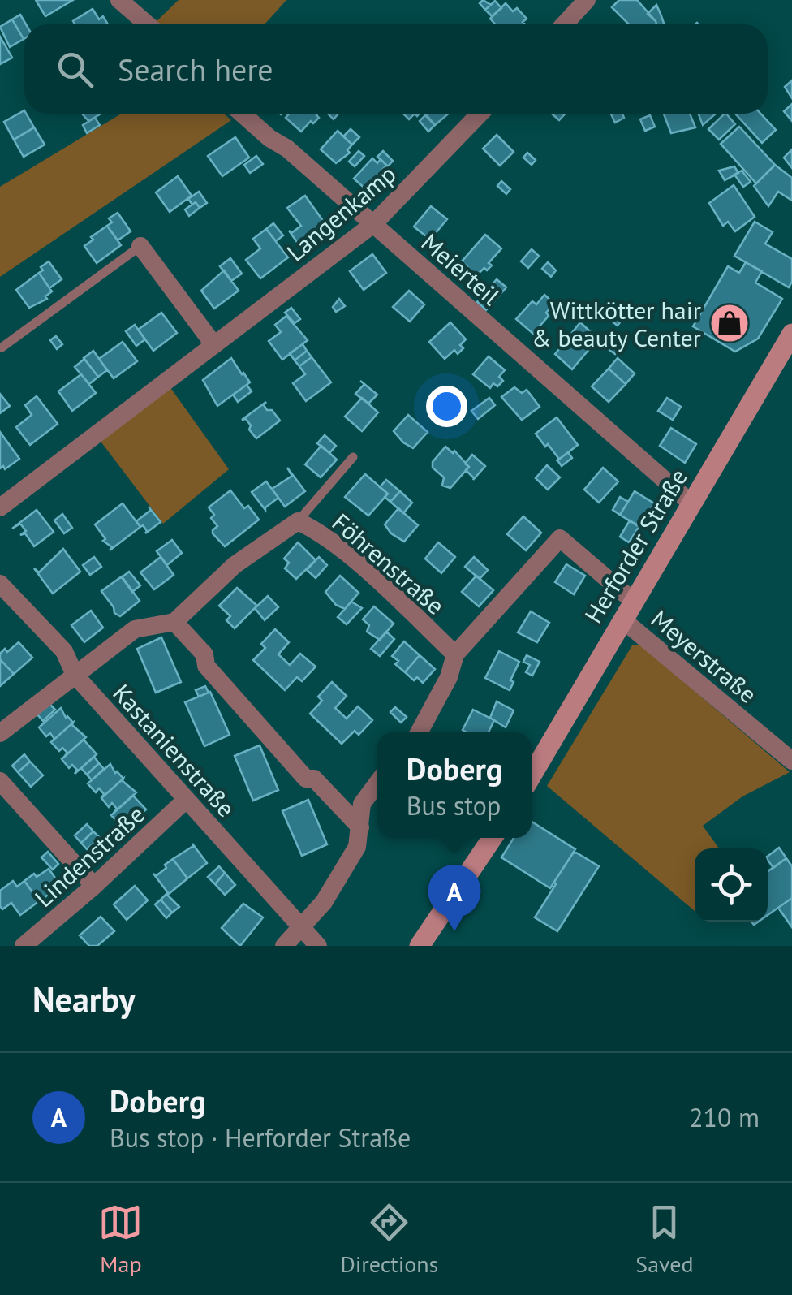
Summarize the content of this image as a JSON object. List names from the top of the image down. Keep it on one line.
{"streets":{"main road":["Herforder Straße"],"street":["Langenkamp","Meierteil","Föhrenstraße","Meyerstraße","Kastanienstraße","Lindenstraße"]},"crossings":[["Langenkamp","Meierteil"],["Meierteil","Herforder Straße"],["Herforder Straße","Meyerstraße"],["Kastanienstraße","Lindenstraße"]],"places":{"shop":["Wittkötter hair & beauty Center"]},"page":{"search":"Search here","popup":["Doberg","Bus stop"],"pins":"A","heading":"Nearby","list":[{"mark":"A","name":"Doberg","note":"Bus stop · Herforder Straße","value":"210 m"}],"nav":["Map","Directions","Saved"]}}
